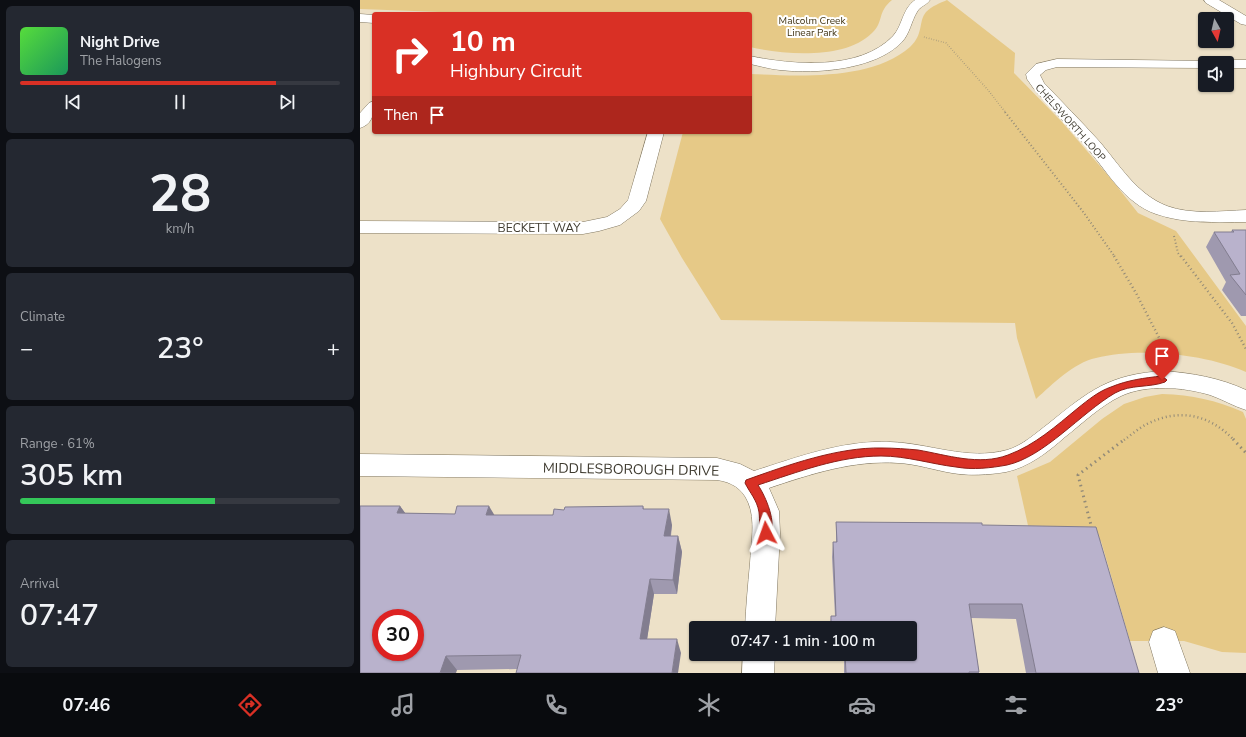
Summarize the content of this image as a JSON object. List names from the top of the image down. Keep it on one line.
{"streets":{"street":["CHELSWORTH LOOP","BECKETT WAY","MIDDLESBOROUGH DRIVE"]},"parks":["Malcolm Creek Linear Park"],"north":"bottom","page":{"turn":["10 m","Highbury Circuit"],"song":["Night Drive","The Halogens"],"then":"Then","tile":[["28","km/h"],"Climate",["Range · 61%","305 km"],["Arrival","07:47"]],"heat":["−","23°","+"],"limit":"30","trip":"07:47 · 1 min · 100 m","tabs":["07:46","23°"]}}
